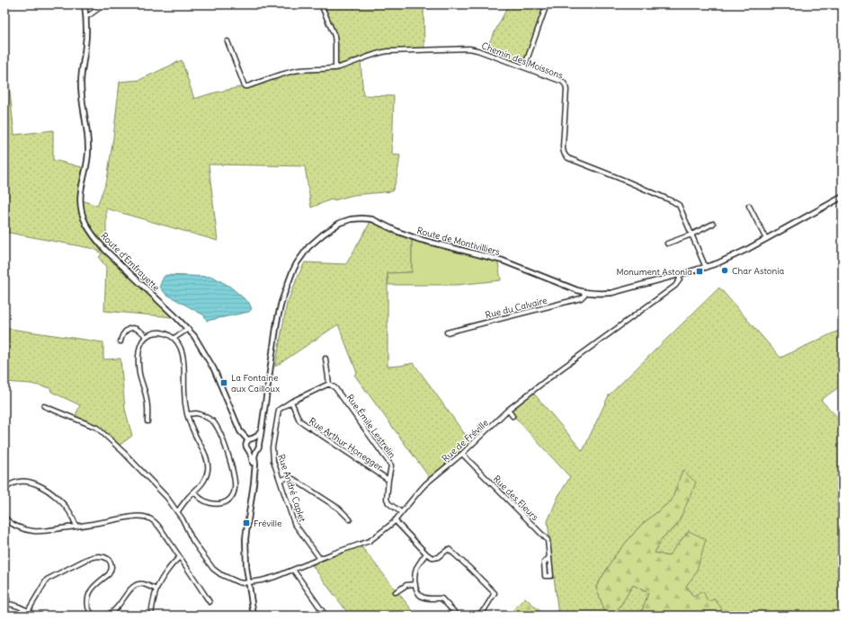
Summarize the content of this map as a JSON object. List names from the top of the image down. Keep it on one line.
{"streets":{"street":["Chemin des Moissons","Route de Montivilliers","Route d'Emfrayette","Rue du Calvaire","Rue Émile Lestrelin","Rue de Fréville","Rue Arthur Honegger","Rue André Caplet","Rue des Fleurs"]},"crossings":[["Route de Montivilliers","Route d'Emfrayette"],["Route de Montivilliers","Rue du Calvaire"],["Route de Montivilliers","Rue de Fréville"],["Rue Émile Lestrelin","Rue Arthur Honegger"],["Rue Émile Lestrelin","Rue André Caplet"],["Rue de Fréville","Rue Arthur Honegger"],["Rue de Fréville","Rue André Caplet"],["Rue de Fréville","Rue des Fleurs"],["Rue Arthur Honegger","Rue André Caplet"]],"places":{"other":["Char Astonia"],"transit":["Monument Astonia","La Fontaine aux Cailloux","Fréville"]}}
